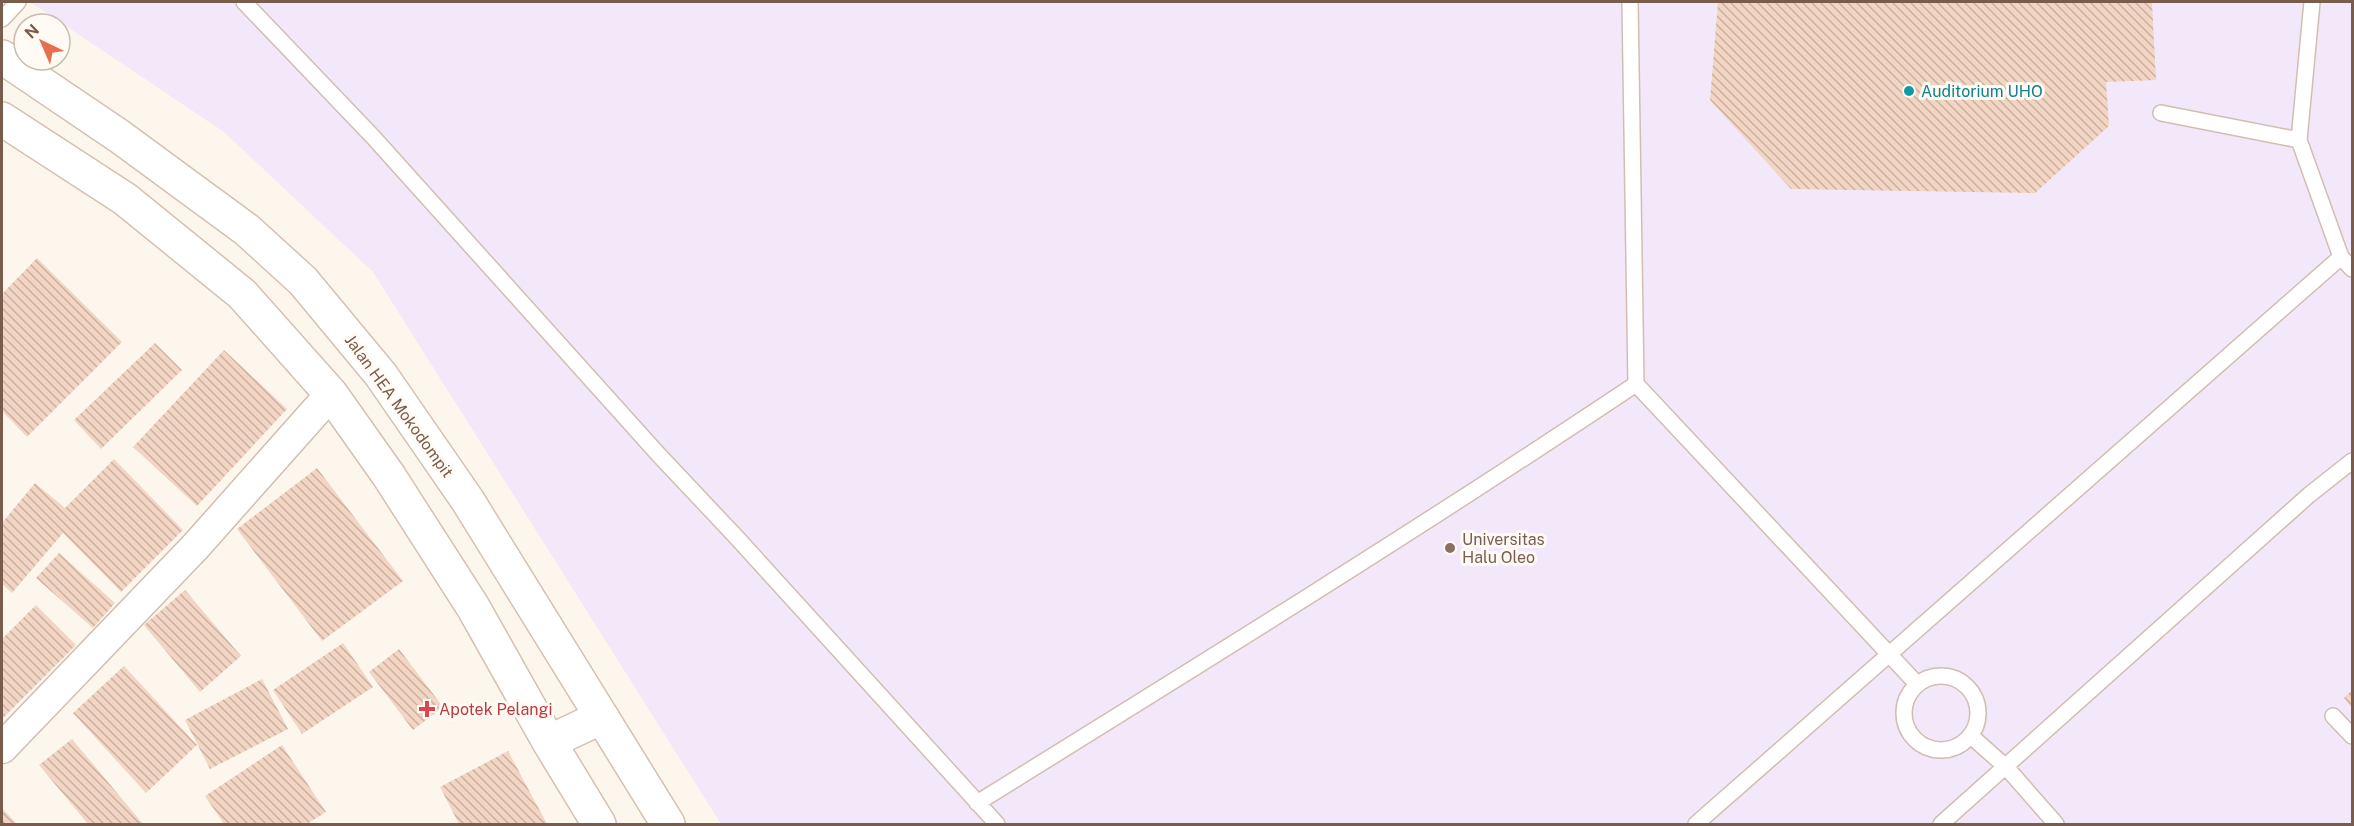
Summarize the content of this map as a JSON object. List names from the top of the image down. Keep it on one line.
{"streets":{"street":["Jalan HEA Mokodompit"]},"places":{"other":["Auditorium UHO","Universitas Halu Oleo"],"health":["Apotek Pelangi"]},"north":"top left"}
